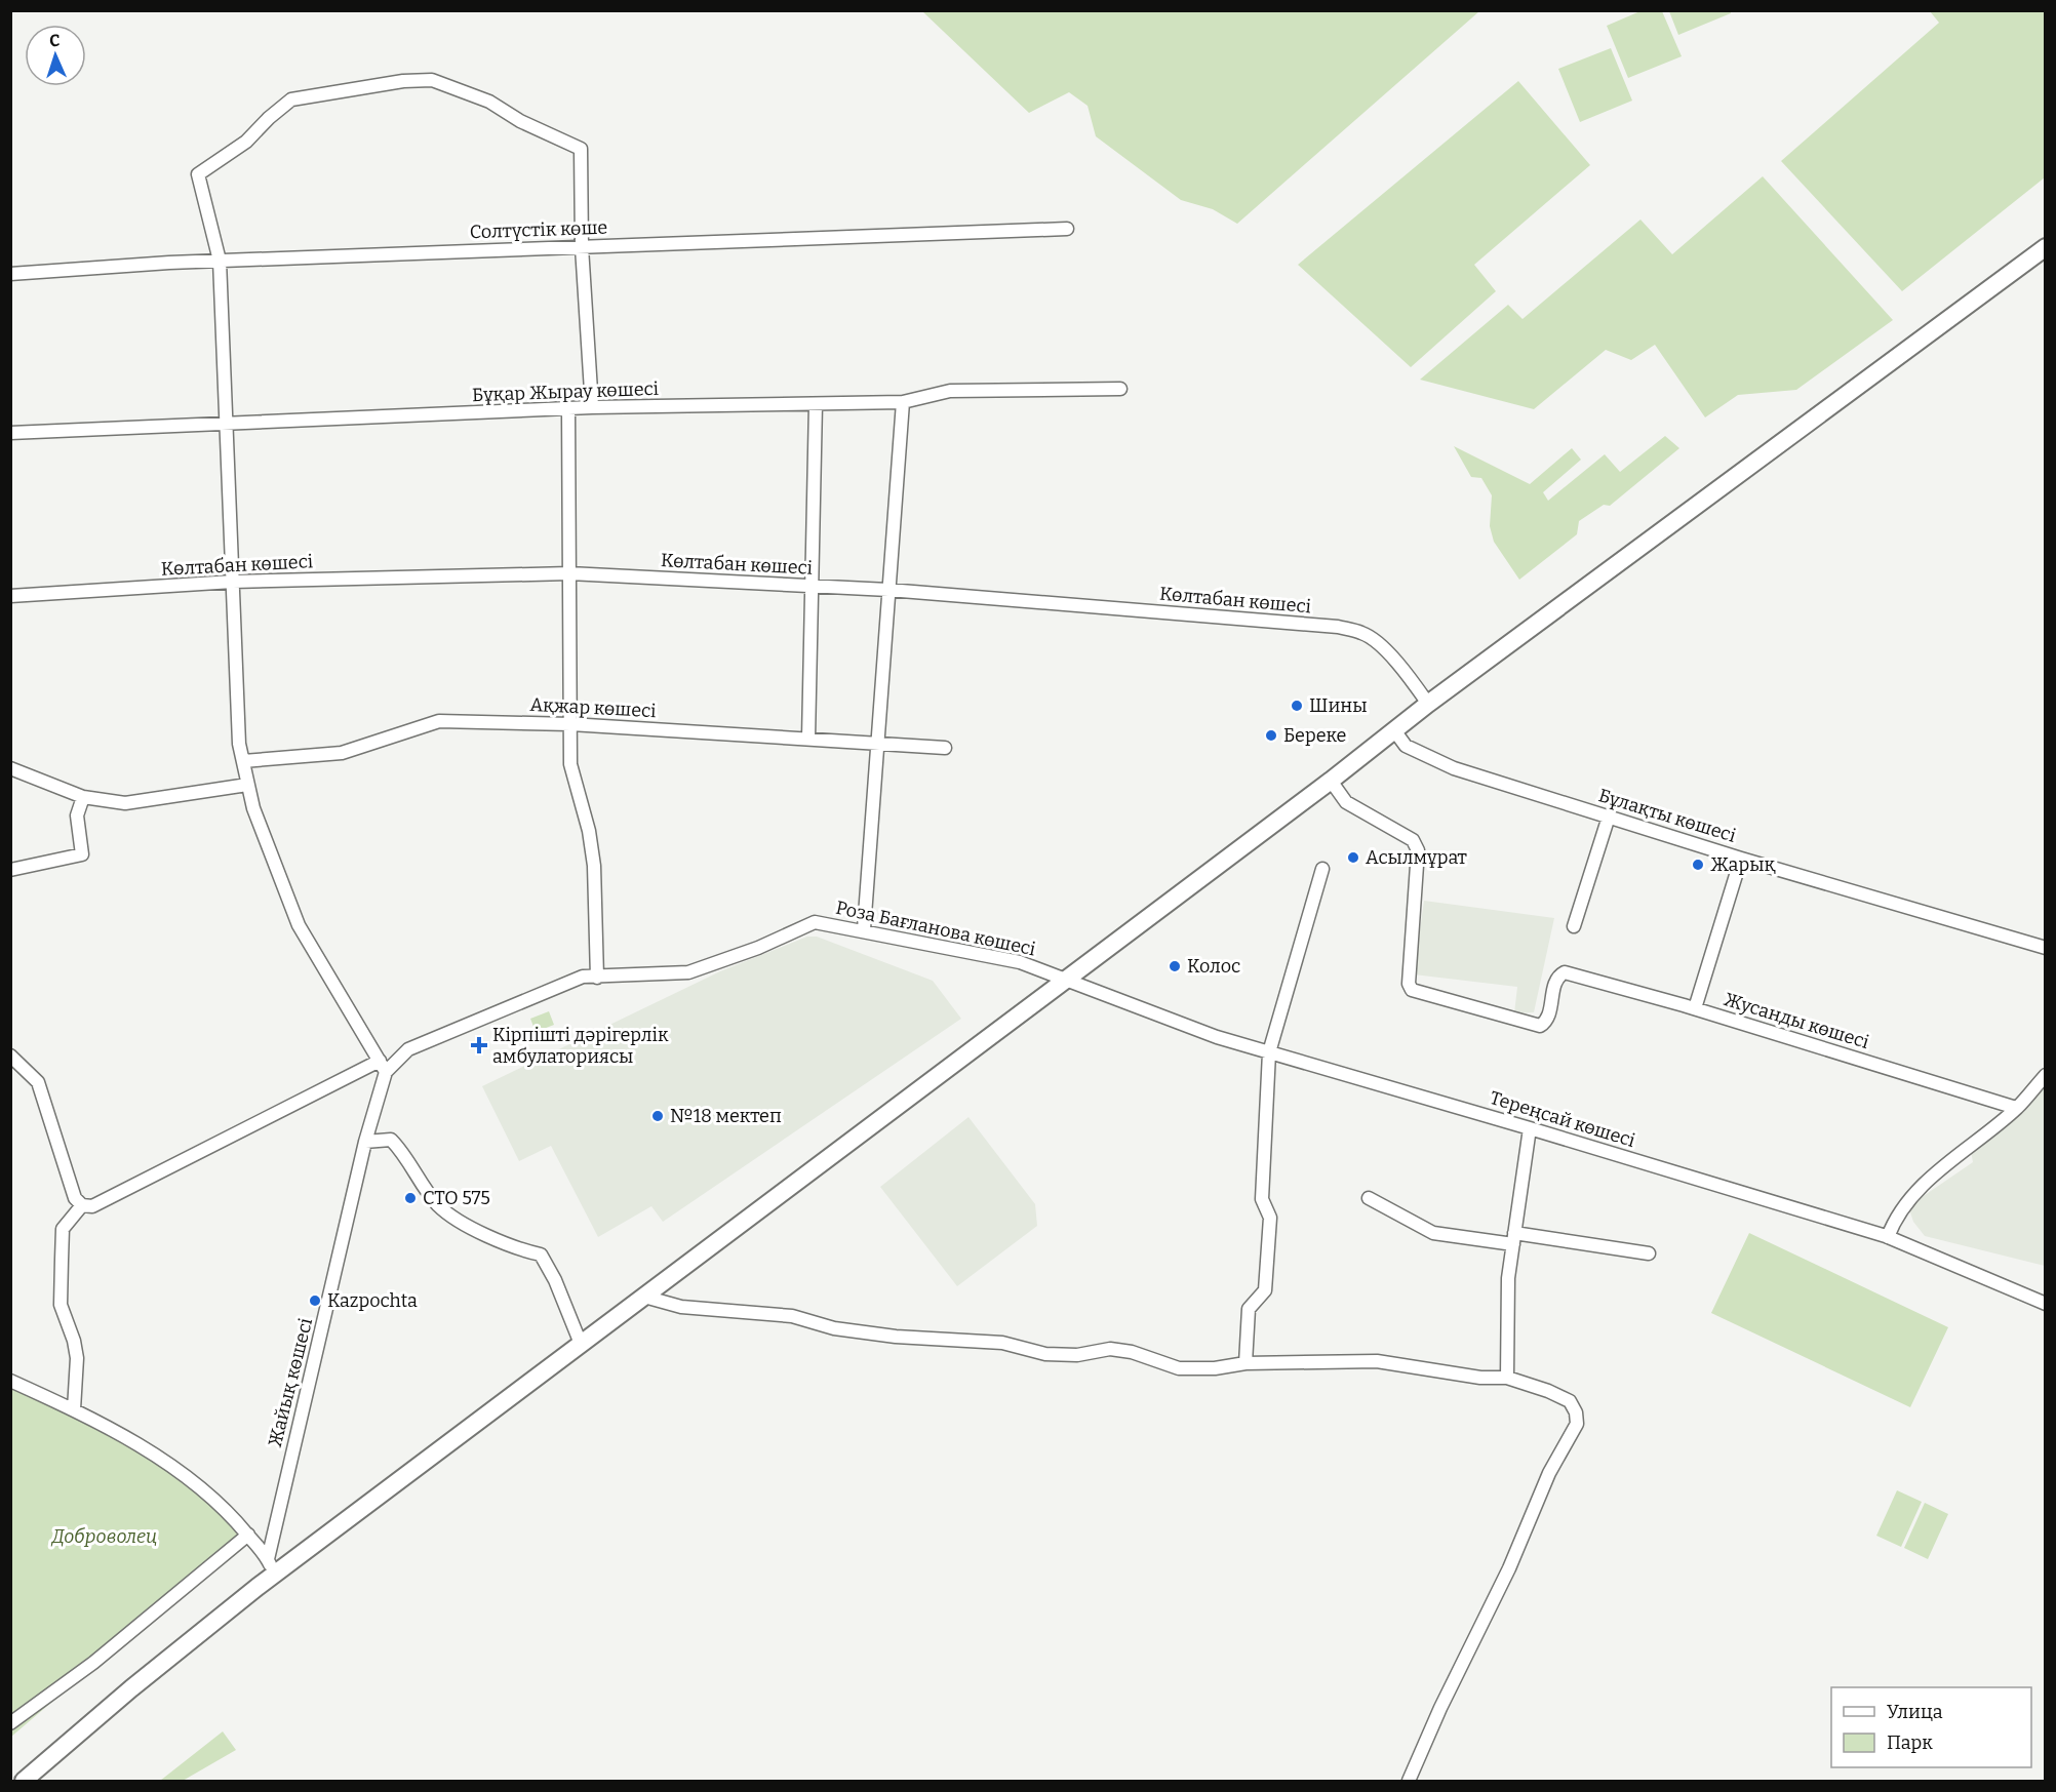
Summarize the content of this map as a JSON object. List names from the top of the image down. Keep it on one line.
{"streets":{"street":["Солтүстік көше","Бұқар Жырау көшесі","Көлтабан көшесі","Ақжар көшесі","Бұлақты көшесі","Роза Бағланова көшесі","Жусанды көшесі","Тереңсай көшесі","Жайық көшесі"]},"crossings":[["Роза Бағланова көшесі","Тереңсай көшесі"],["Роза Бағланова көшесі","Жайық көшесі"]],"parks":["Доброволец"],"places":{"other":["Шины","Береке","Асылмұрат","Жарық","Колос","№18 мектеп","СТО 575","Kazpochta"],"health":["Кірпішті дәрігерлік амбулаториясы"]},"legend":["Улица","Парк"],"north":"top"}
